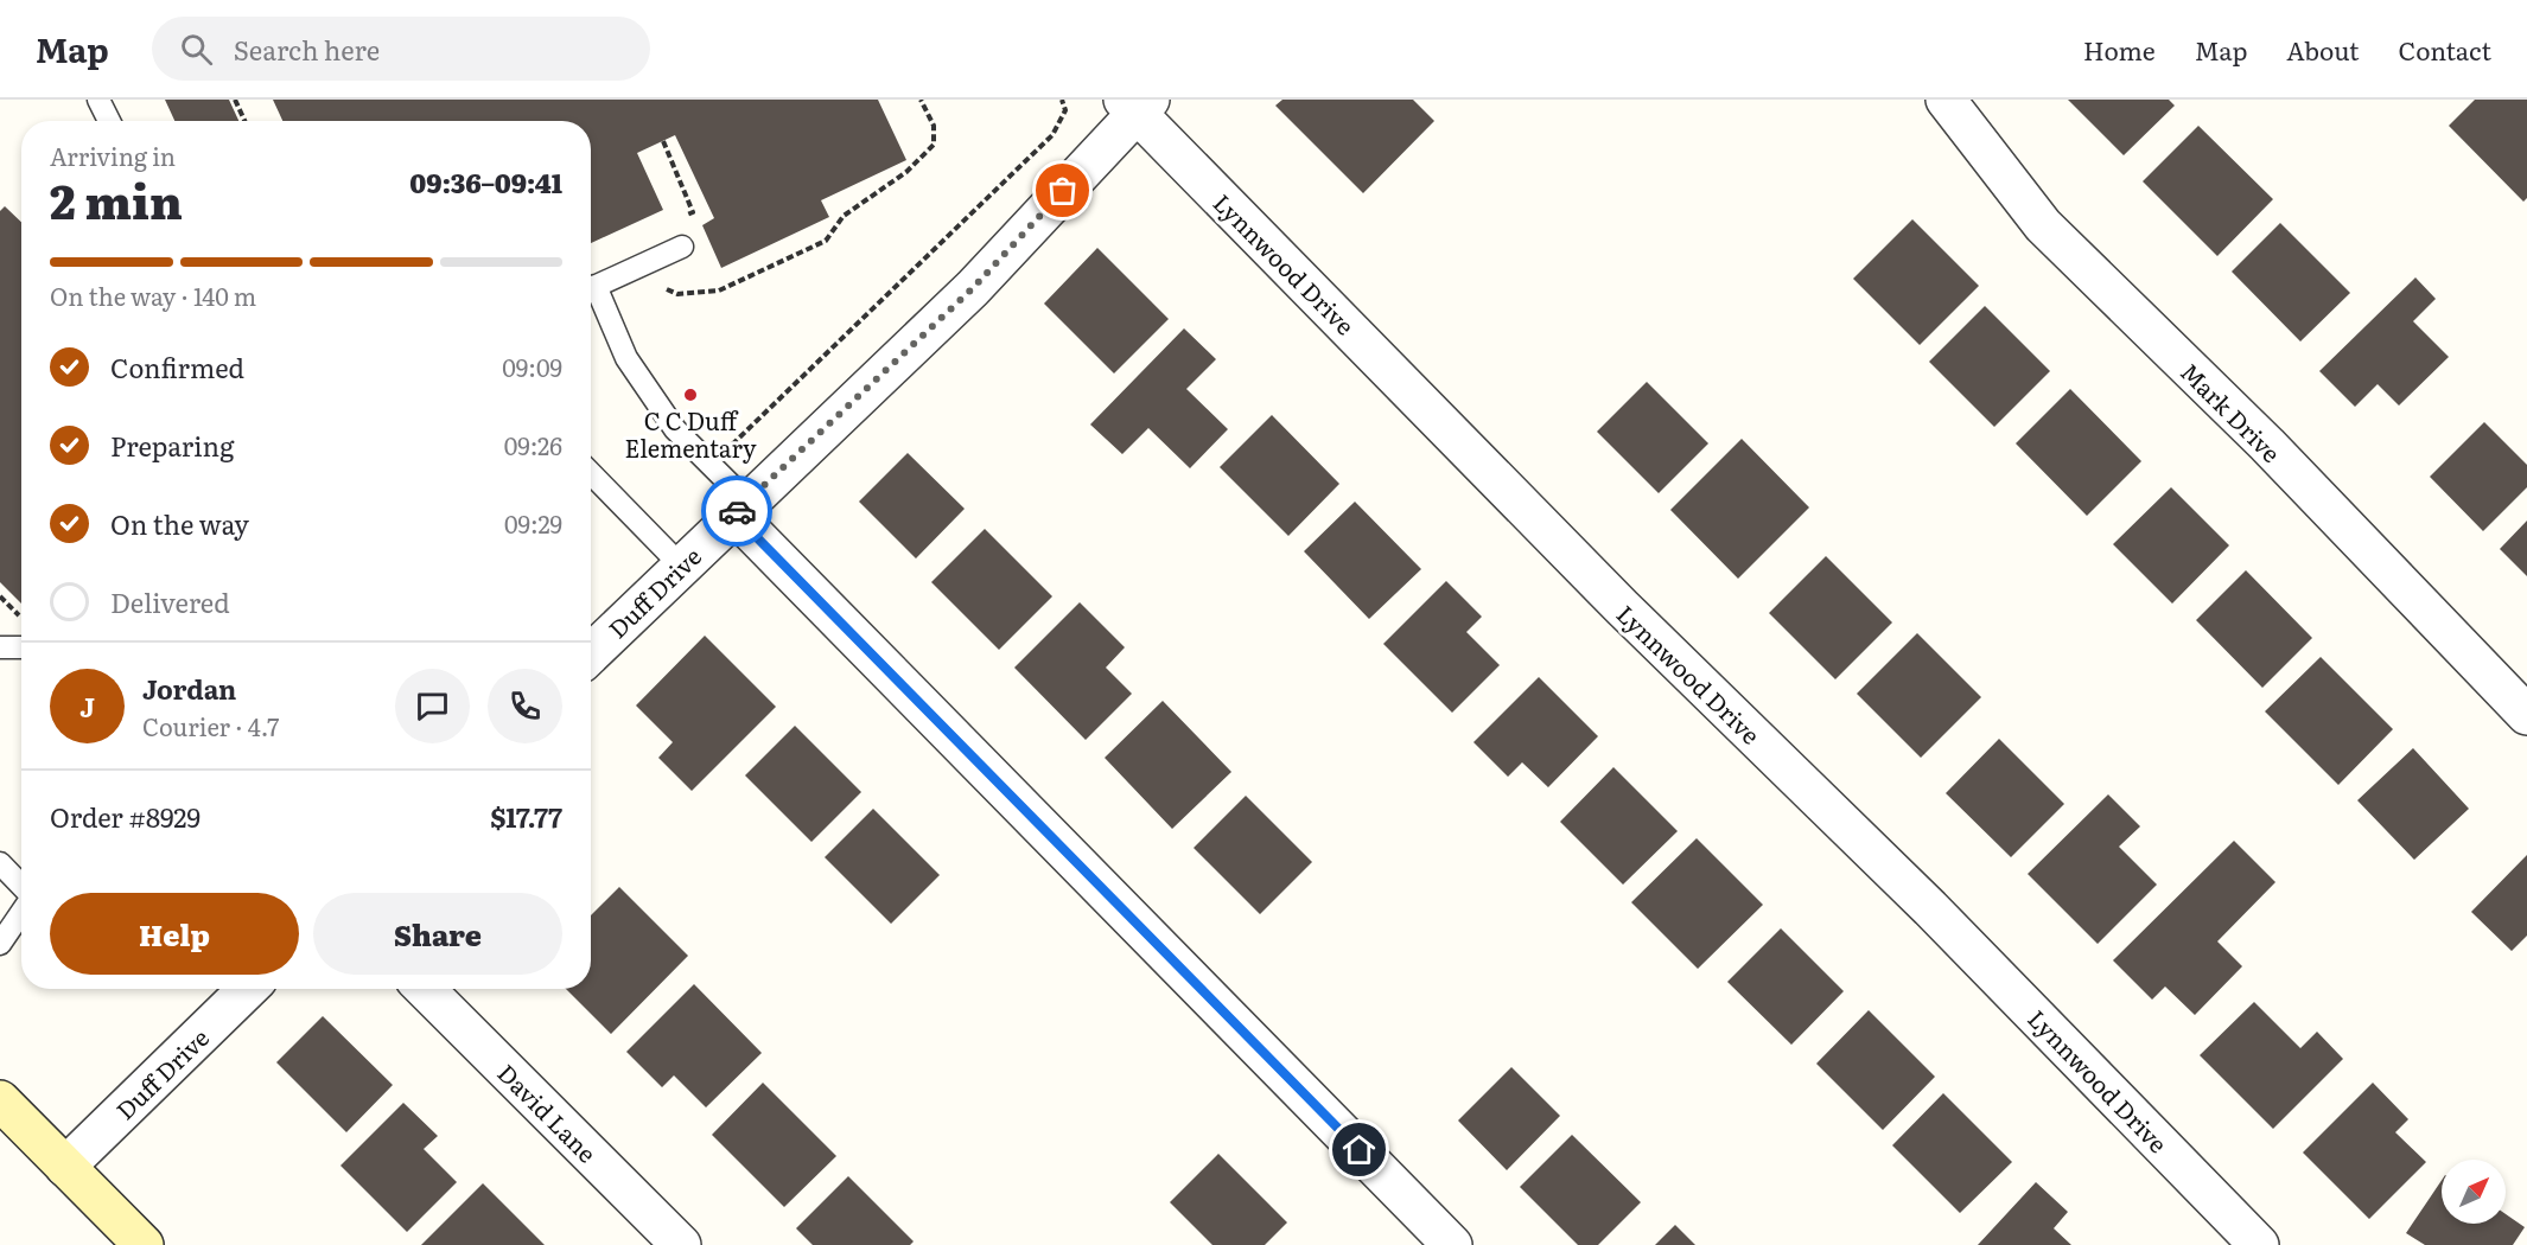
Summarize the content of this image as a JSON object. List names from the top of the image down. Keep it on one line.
{"streets":{"street":["Lynnwood Drive","Mark Drive","Duff Drive","David Lane"]},"crossings":[["Lynnwood Drive","Duff Drive"]],"places":["C C Duff Elementary"],"north":"top right","page":{"header":"Map","search":"Search here","nav":["Home","Map","About","Contact"],"heading":["2 min","Arriving in","09:36–09:41"],"panel":["Jordan","Courier · 4.7","Order #8929","$17.77"],"bar":"On the way · 140 m","list":[["Confirmed","09:09"],["Preparing","09:26"],["On the way","09:29"],"Delivered"],"round":"J","buttons":["Help","Share"]}}
